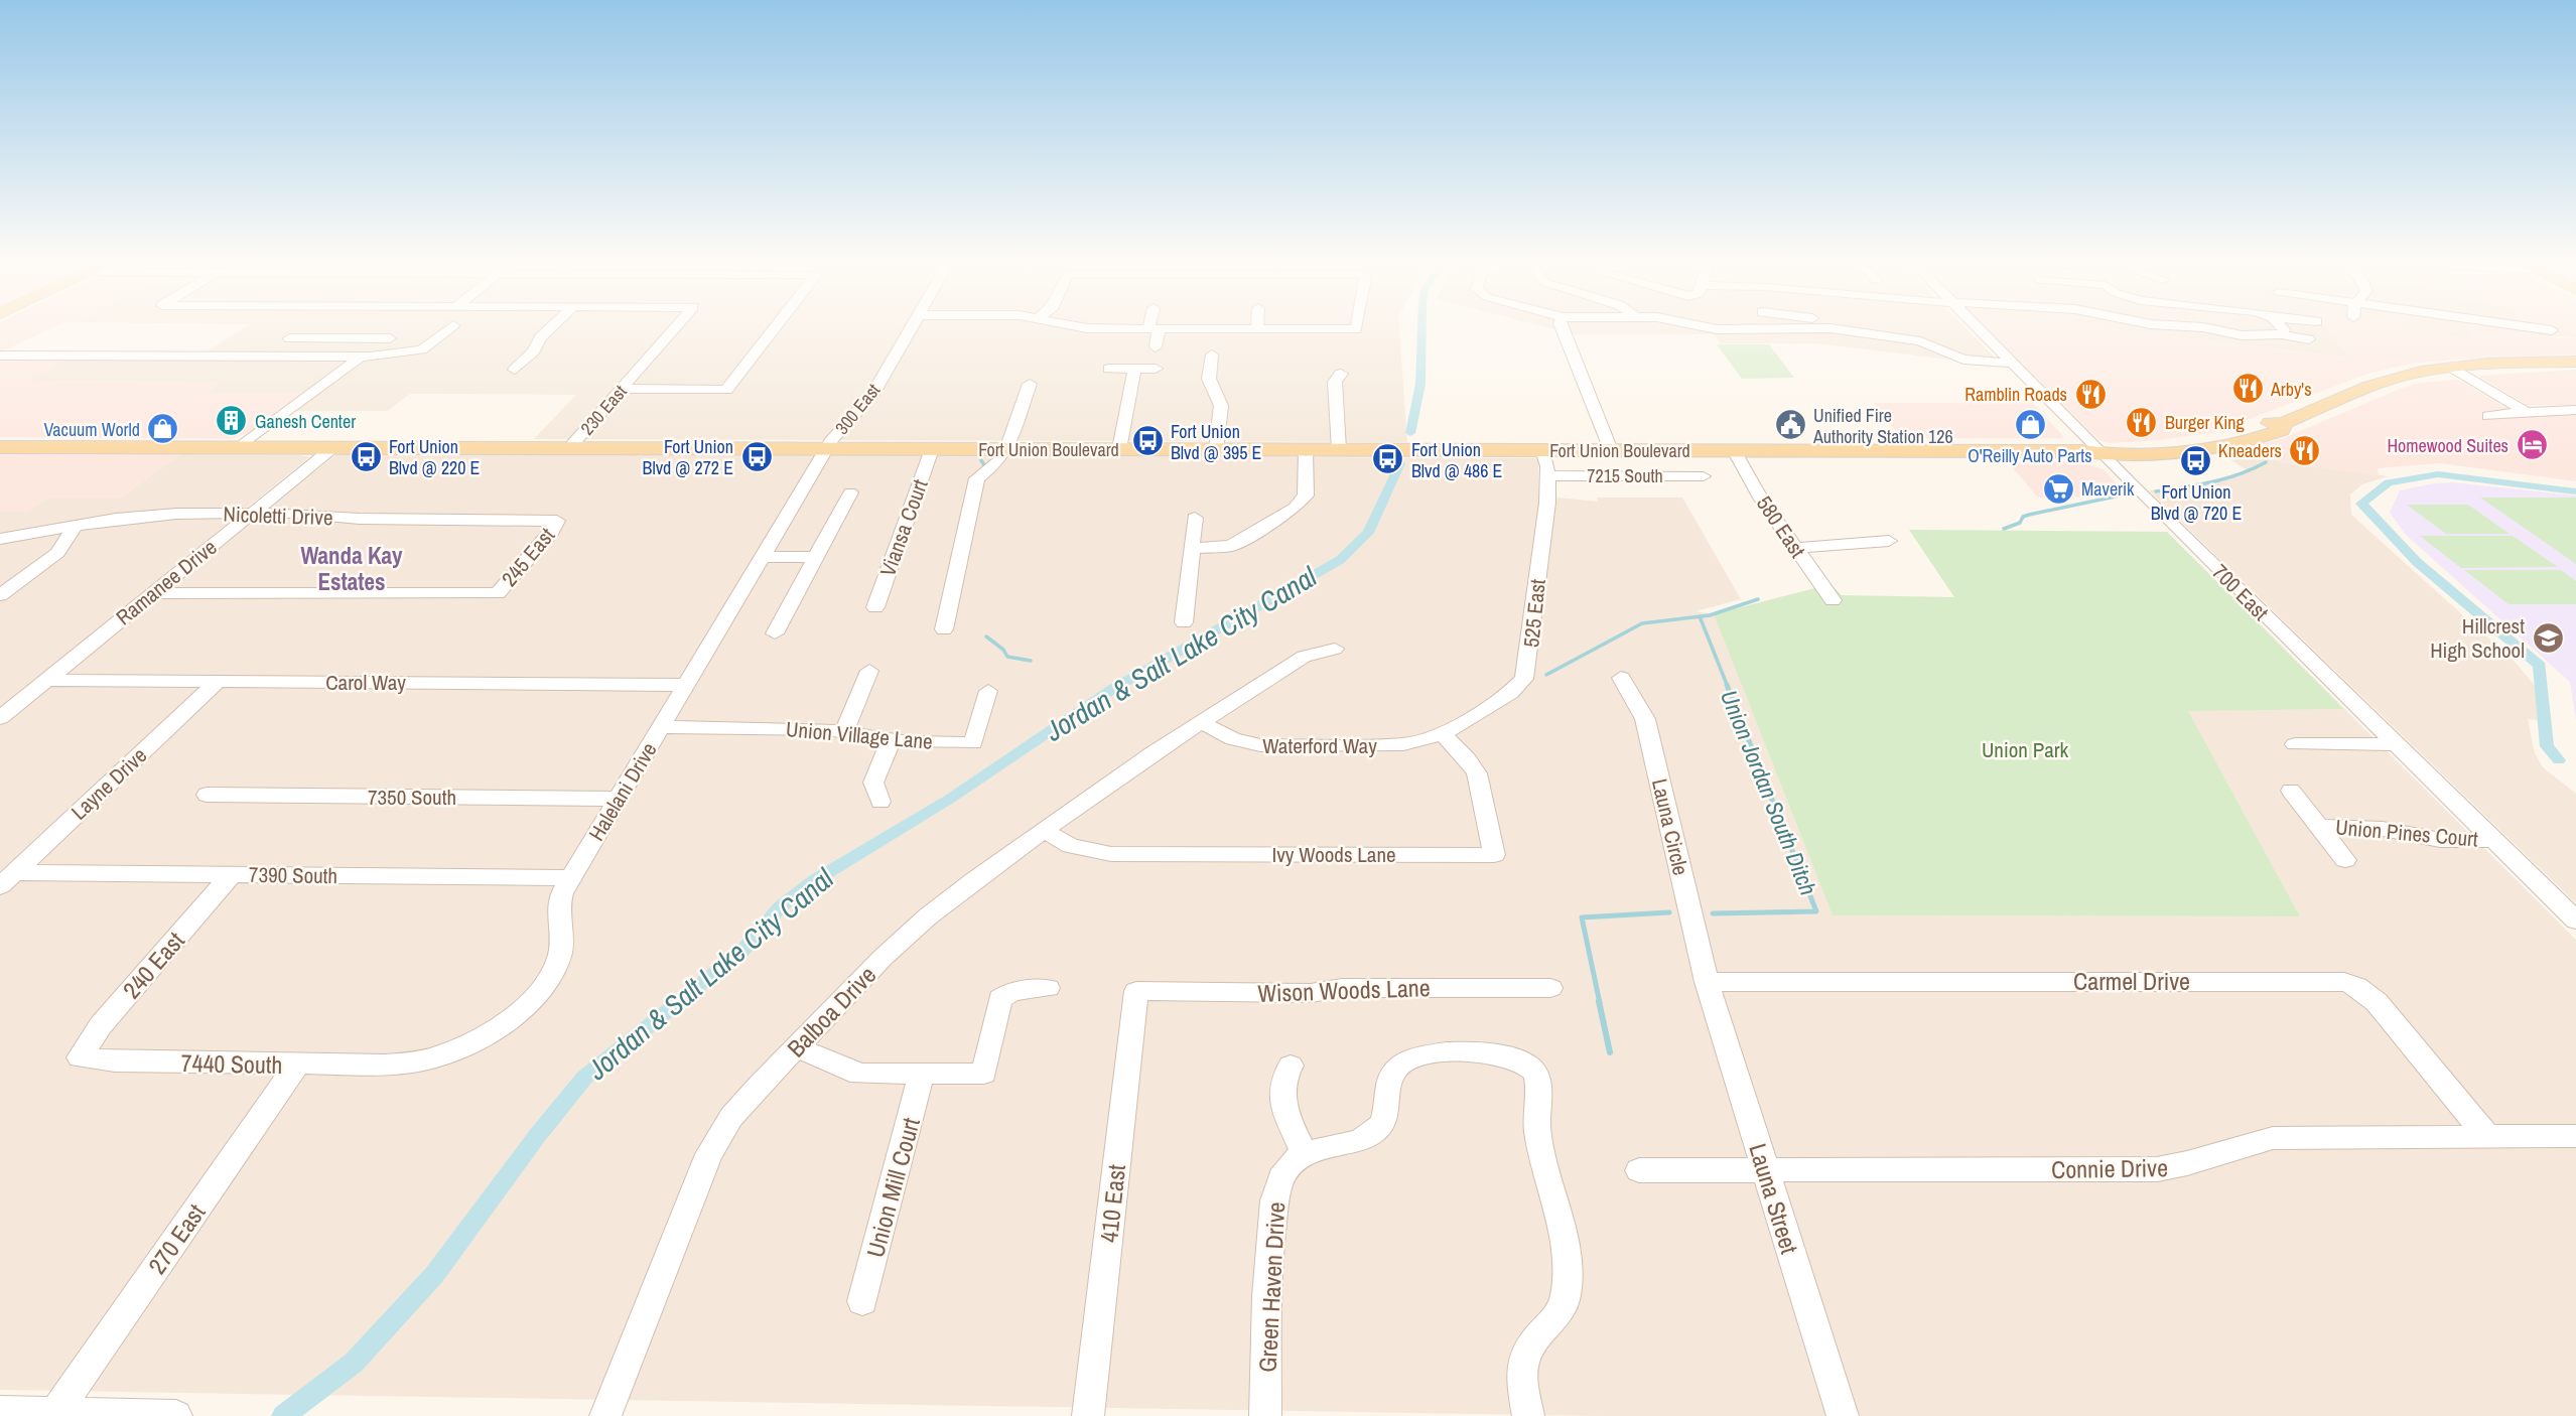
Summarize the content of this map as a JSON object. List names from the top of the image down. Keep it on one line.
{"streets":{"main road":["Fort Union Boulevard"],"street":["300 East","230 East","7215 South","Nicoletti Drive","580 East","Viansa Court","245 East","Ramanee Drive","700 East","525 East","Carol Way","Union Village Lane","Waterford Way","Layne Drive","Halelani Drive","7350 South","Launa Circle","Union Pines Court","Ivy Woods Lane","7390 South","240 East","Carmel Drive","Wison Woods Lane","Balboa Drive","7440 South","Connie Drive","Union Mill Court","Launa Street","410 East","270 East","Green Haven Drive"]},"crossings":[["300 East","Fort Union Boulevard"],["300 East","Halelani Drive"],["230 East","Fort Union Boulevard"],["Fort Union Boulevard","580 East"],["Fort Union Boulevard","Viansa Court"],["Fort Union Boulevard","Ramanee Drive"],["Fort Union Boulevard","700 East"],["Fort Union Boulevard","525 East"],["Fort Union Boulevard","Halelani Drive"],["7215 South","525 East"],["Nicoletti Drive","245 East"],["Nicoletti Drive","Ramanee Drive"],["245 East","Ramanee Drive"],["Ramanee Drive","Carol Way"],["700 East","Union Pines Court"],["525 East","Waterford Way"],["525 East","Ivy Woods Lane"],["Carol Way","Layne Drive"],["Carol Way","Halelani Drive"],["Union Village Lane","Halelani Drive"],["Waterford Way","Ivy Woods Lane"],["Waterford Way","Balboa Drive"],["Layne Drive","7390 South"],["Halelani Drive","7350 South"],["Halelani Drive","7390 South"],["Halelani Drive","7440 South"],["Launa Circle","Carmel Drive"],["Launa Circle","Launa Street"],["Ivy Woods Lane","Balboa Drive"],["7390 South","240 East"],["240 East","7440 South"],["Carmel Drive","Connie Drive"],["Carmel Drive","Launa Street"],["Wison Woods Lane","410 East"],["7440 South","270 East"],["Connie Drive","Launa Street"]],"districts":["Wanda Kay Estates"],"water":["Jordan & Salt Lake City Canal","Union Jordan South Ditch"],"parks":["Union Park"],"places":{"restaurant":["Arby's","Ramblin Roads","Burger King","Kneaders"],"building":["Ganesh Center"],"public building":["Unified Fire Authority Station 126"],"shop":["O'Reilly Auto Parts","Vacuum World"],"bus stop":["Fort Union Blvd @ 395 E","Fort Union Blvd @ 220 E","Fort Union Blvd @ 272 E","Fort Union Blvd @ 486 E","Fort Union Blvd @ 720 E"],"hotel":["Homewood Suites"],"supermarket":["Maverik"],"school or university":["Hillcrest High School"]}}
